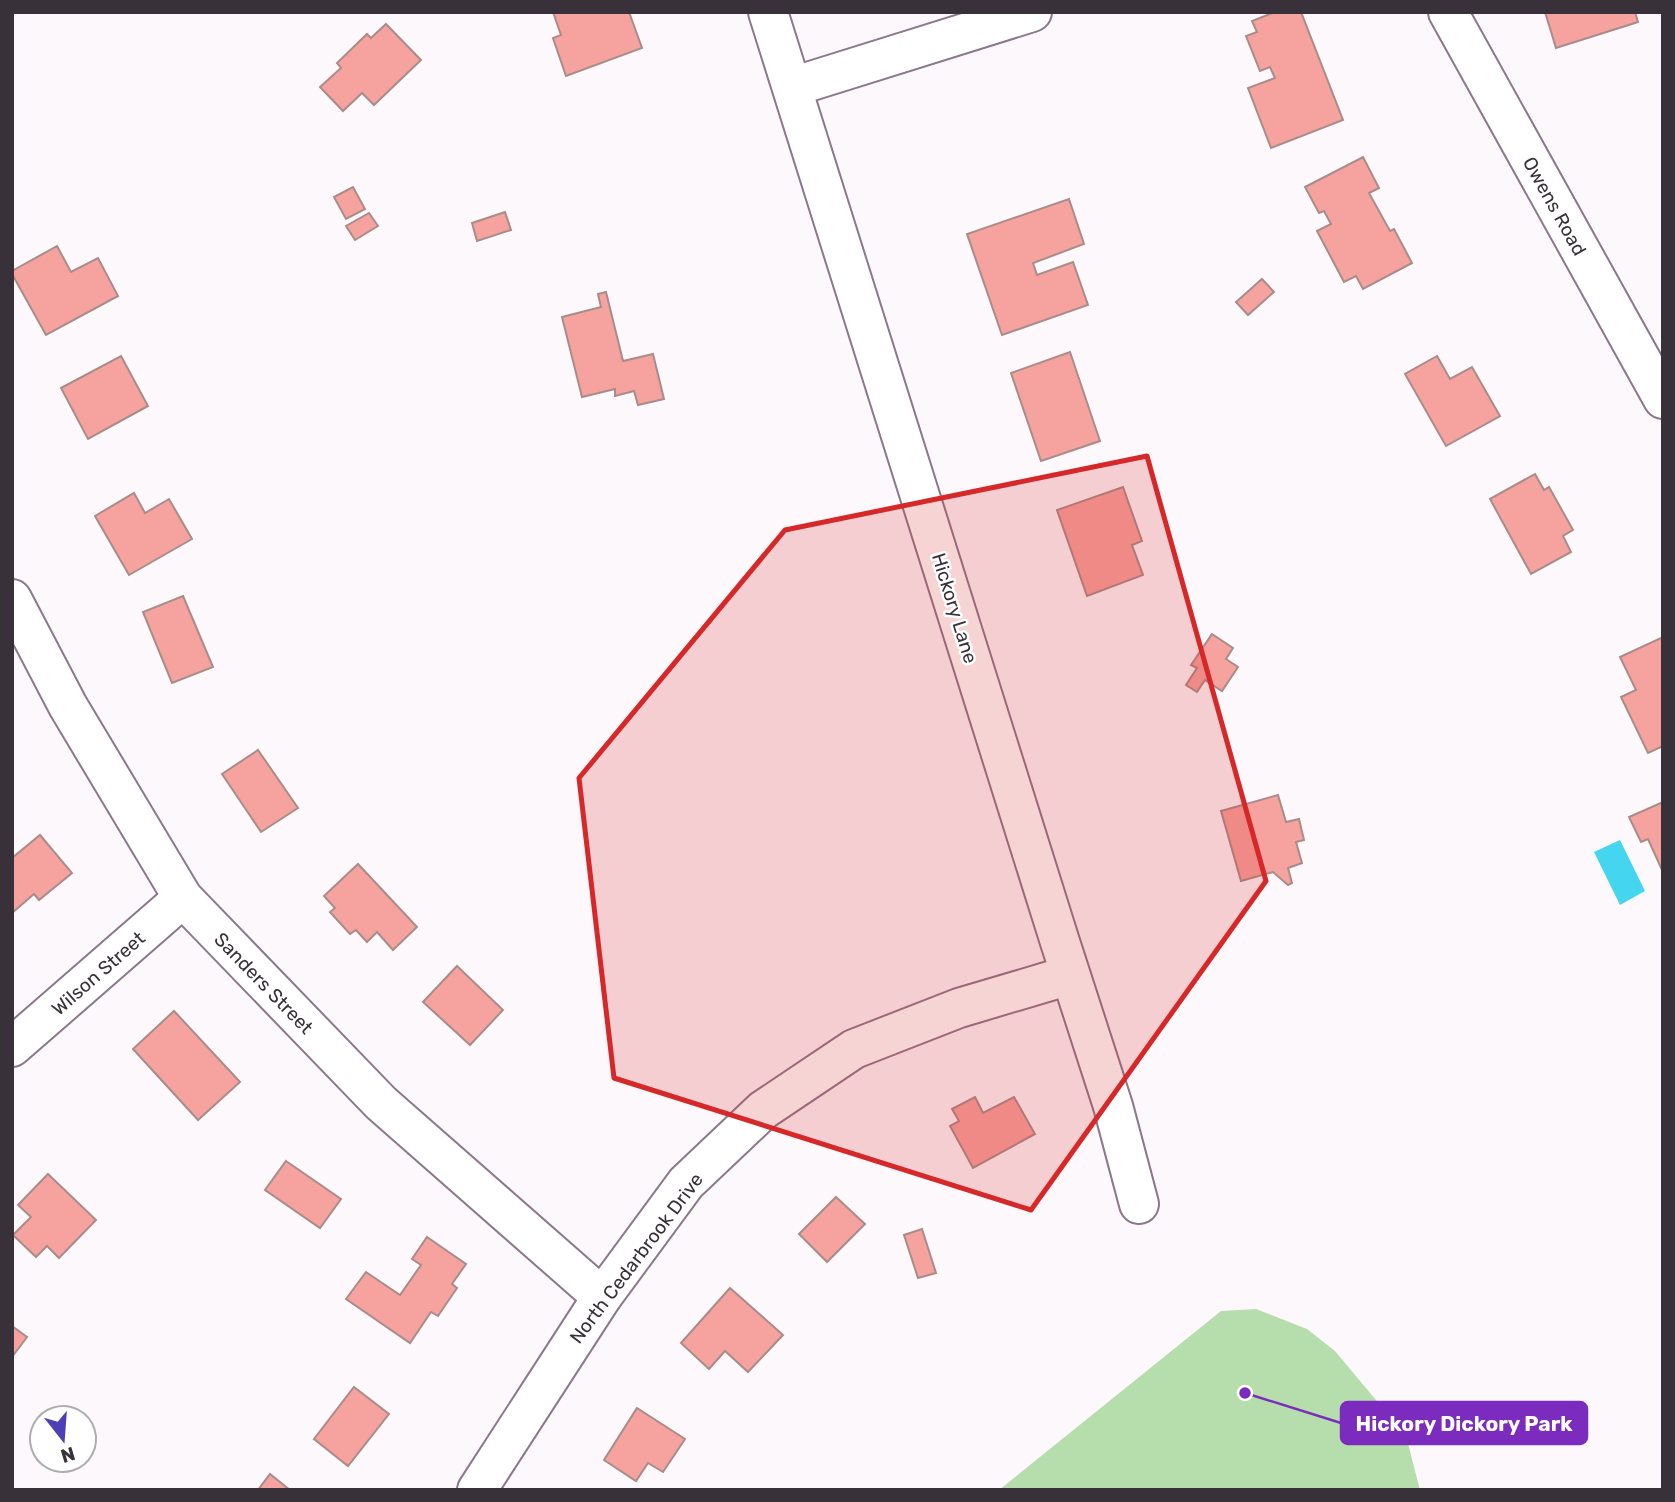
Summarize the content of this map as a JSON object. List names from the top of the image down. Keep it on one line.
{"streets":{"street":["Owens Road","Hickory Lane","Wilson Street","Sanders Street","North Cedarbrook Drive"]},"crossings":[["Hickory Lane","North Cedarbrook Drive"],["Wilson Street","Sanders Street"],["Sanders Street","North Cedarbrook Drive"]],"places":["Hickory Dickory Park"],"north":"bottom"}
